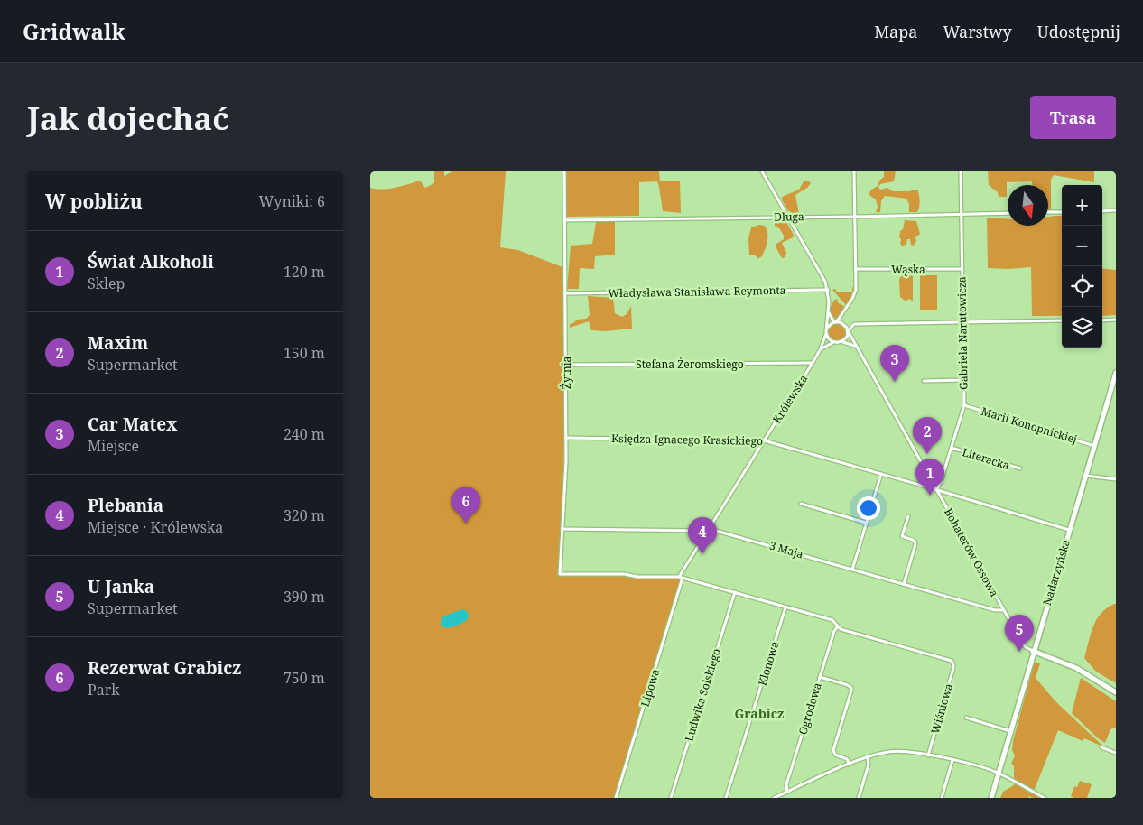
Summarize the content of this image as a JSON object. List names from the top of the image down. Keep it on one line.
{"streets":{"main road":["Nadarzyńska"],"street":["Długa","Wąska","Władysława Stanisława Reymonta","Gabriela Narutowicza","Stefana Żeromskiego","Żytnia","Królewska","Marii Konopnickiej","Księdza Ignacego Krasickiego","Literacka","3 Maja","Bohaterów Ossowa","Klonowa","Lipowa","Ludwika Solskiego","Ogrodowa","Wiśniowa"]},"crossings":[["Długa","Gabriela Narutowicza"],["Długa","Żytnia"],["Wąska","Gabriela Narutowicza"],["Władysława Stanisława Reymonta","Żytnia"],["Gabriela Narutowicza","Marii Konopnickiej"],["Gabriela Narutowicza","Księdza Ignacego Krasickiego"],["Gabriela Narutowicza","Literacka"],["Gabriela Narutowicza","Bohaterów Ossowa"],["Stefana Żeromskiego","Żytnia"],["Stefana Żeromskiego","Królewska"],["Żytnia","Królewska"],["Żytnia","Księdza Ignacego Krasickiego"],["Żytnia","3 Maja"],["Żytnia","Lipowa"],["Królewska","Księdza Ignacego Krasickiego"],["Królewska","3 Maja"],["Królewska","Bohaterów Ossowa"],["Królewska","Lipowa"],["Marii Konopnickiej","Nadarzyńska"],["Księdza Ignacego Krasickiego","Bohaterów Ossowa"],["Księdza Ignacego Krasickiego","Nadarzyńska"],["3 Maja","Bohaterów Ossowa"],["Bohaterów Ossowa","Nadarzyńska"],["Ogrodowa","Wiśniowa"]],"districts":["Grabicz"],"north":"bottom","page":{"header":"Gridwalk","nav":["Mapa","Warstwy","Udostępnij"],"buttons":"Trasa","title":"Jak dojechać","heading":["W pobliżu","Wyniki: 6"],"map_buttons":["+","−"],"list":[{"mark":"1","name":"Świat Alkoholi","note":"Sklep","value":"120 m"},{"mark":"2","name":"Maxim","note":"Supermarket","value":"150 m"},{"mark":"3","name":"Car Matex","note":"Miejsce","value":"240 m"},{"mark":"4","name":"Plebania","note":"Miejsce · Królewska","value":"320 m"},{"mark":"5","name":"U Janka","note":"Supermarket","value":"390 m"},{"mark":"6","name":"Rezerwat Grabicz","note":"Park","value":"750 m"}],"pins":["3","2","1","6","4","5"]}}
